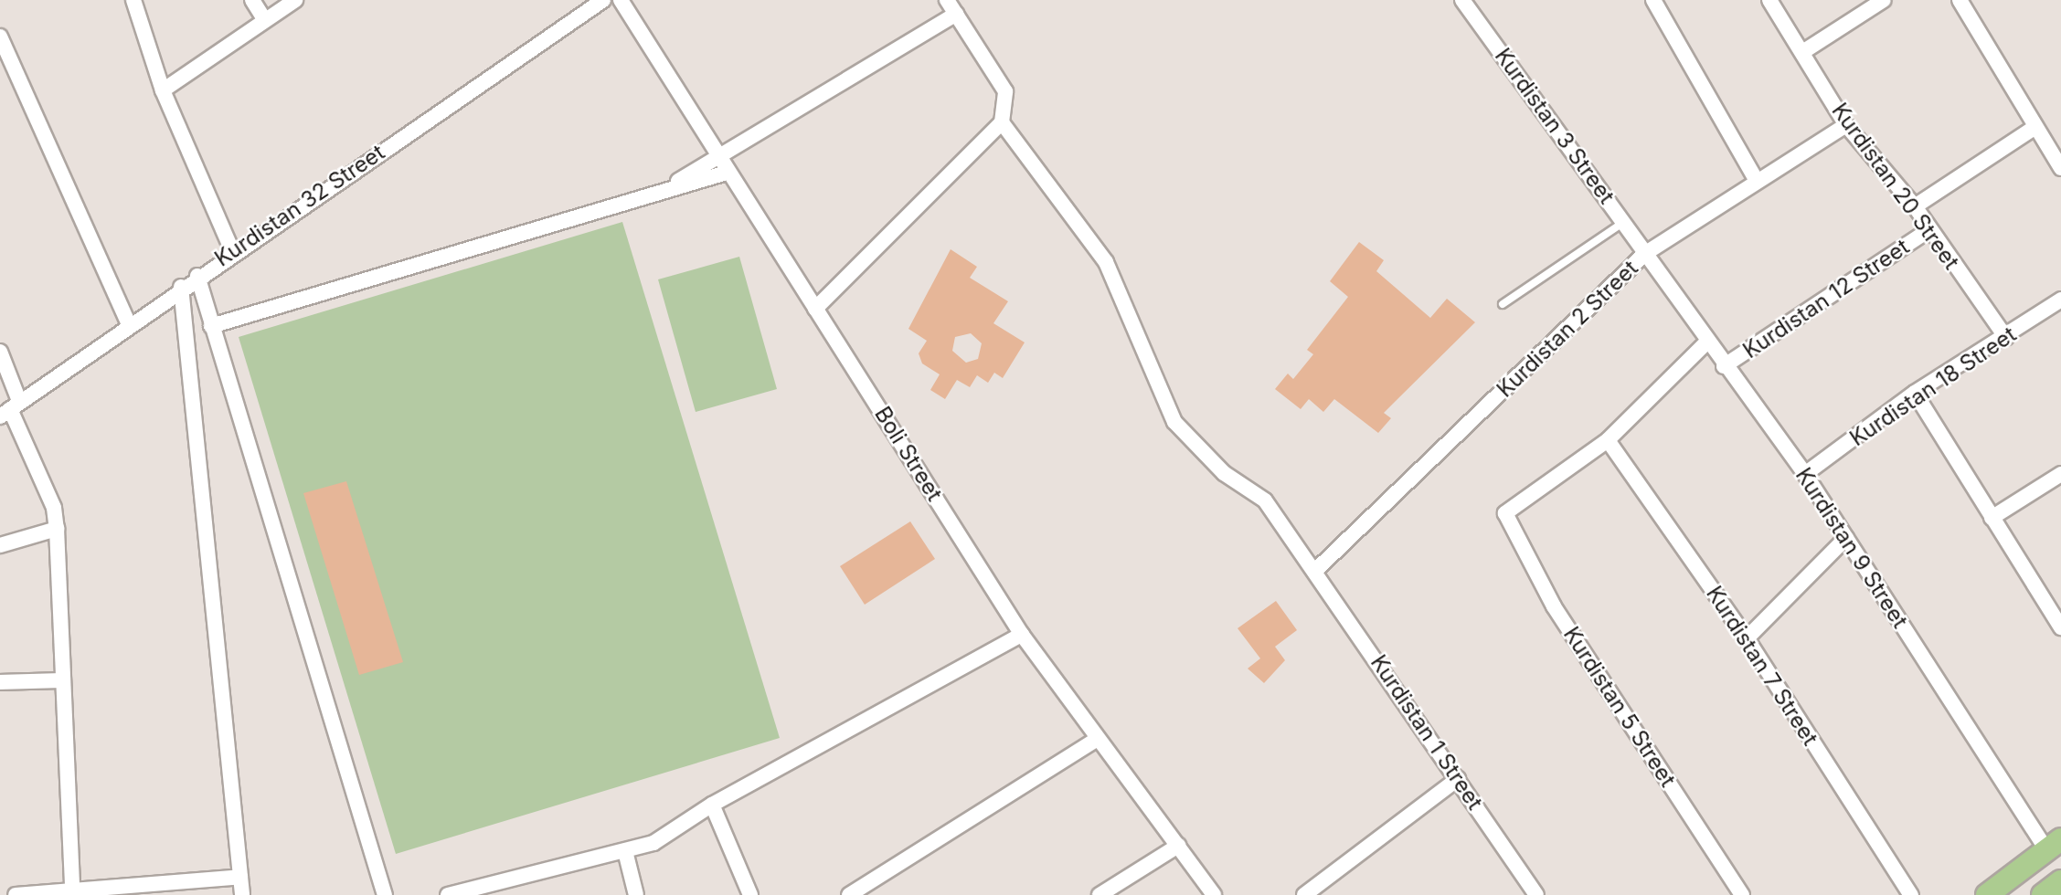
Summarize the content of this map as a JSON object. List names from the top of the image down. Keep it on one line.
{"streets":{"street":["Kurdistan 3 Street","Kurdistan 20 Street","Kurdistan 32 Street","Kurdistan 12 Street","Kurdistan 2 Street","Kurdistan 18 Street","Boli Street","Kurdistan 9 Street","Kurdistan 7 Street","Kurdistan 5 Street","Kurdistan 1 Street"]},"crossings":[["Kurdistan 3 Street","Kurdistan 2 Street"],["Kurdistan 3 Street","Kurdistan 9 Street"],["Kurdistan 20 Street","Kurdistan 12 Street"],["Kurdistan 20 Street","Kurdistan 2 Street"],["Kurdistan 20 Street","Kurdistan 18 Street"],["Kurdistan 12 Street","Kurdistan 9 Street"],["Kurdistan 2 Street","Kurdistan 9 Street"],["Kurdistan 2 Street","Kurdistan 1 Street"],["Kurdistan 18 Street","Kurdistan 9 Street"],["Kurdistan 7 Street","Kurdistan 5 Street"]]}
